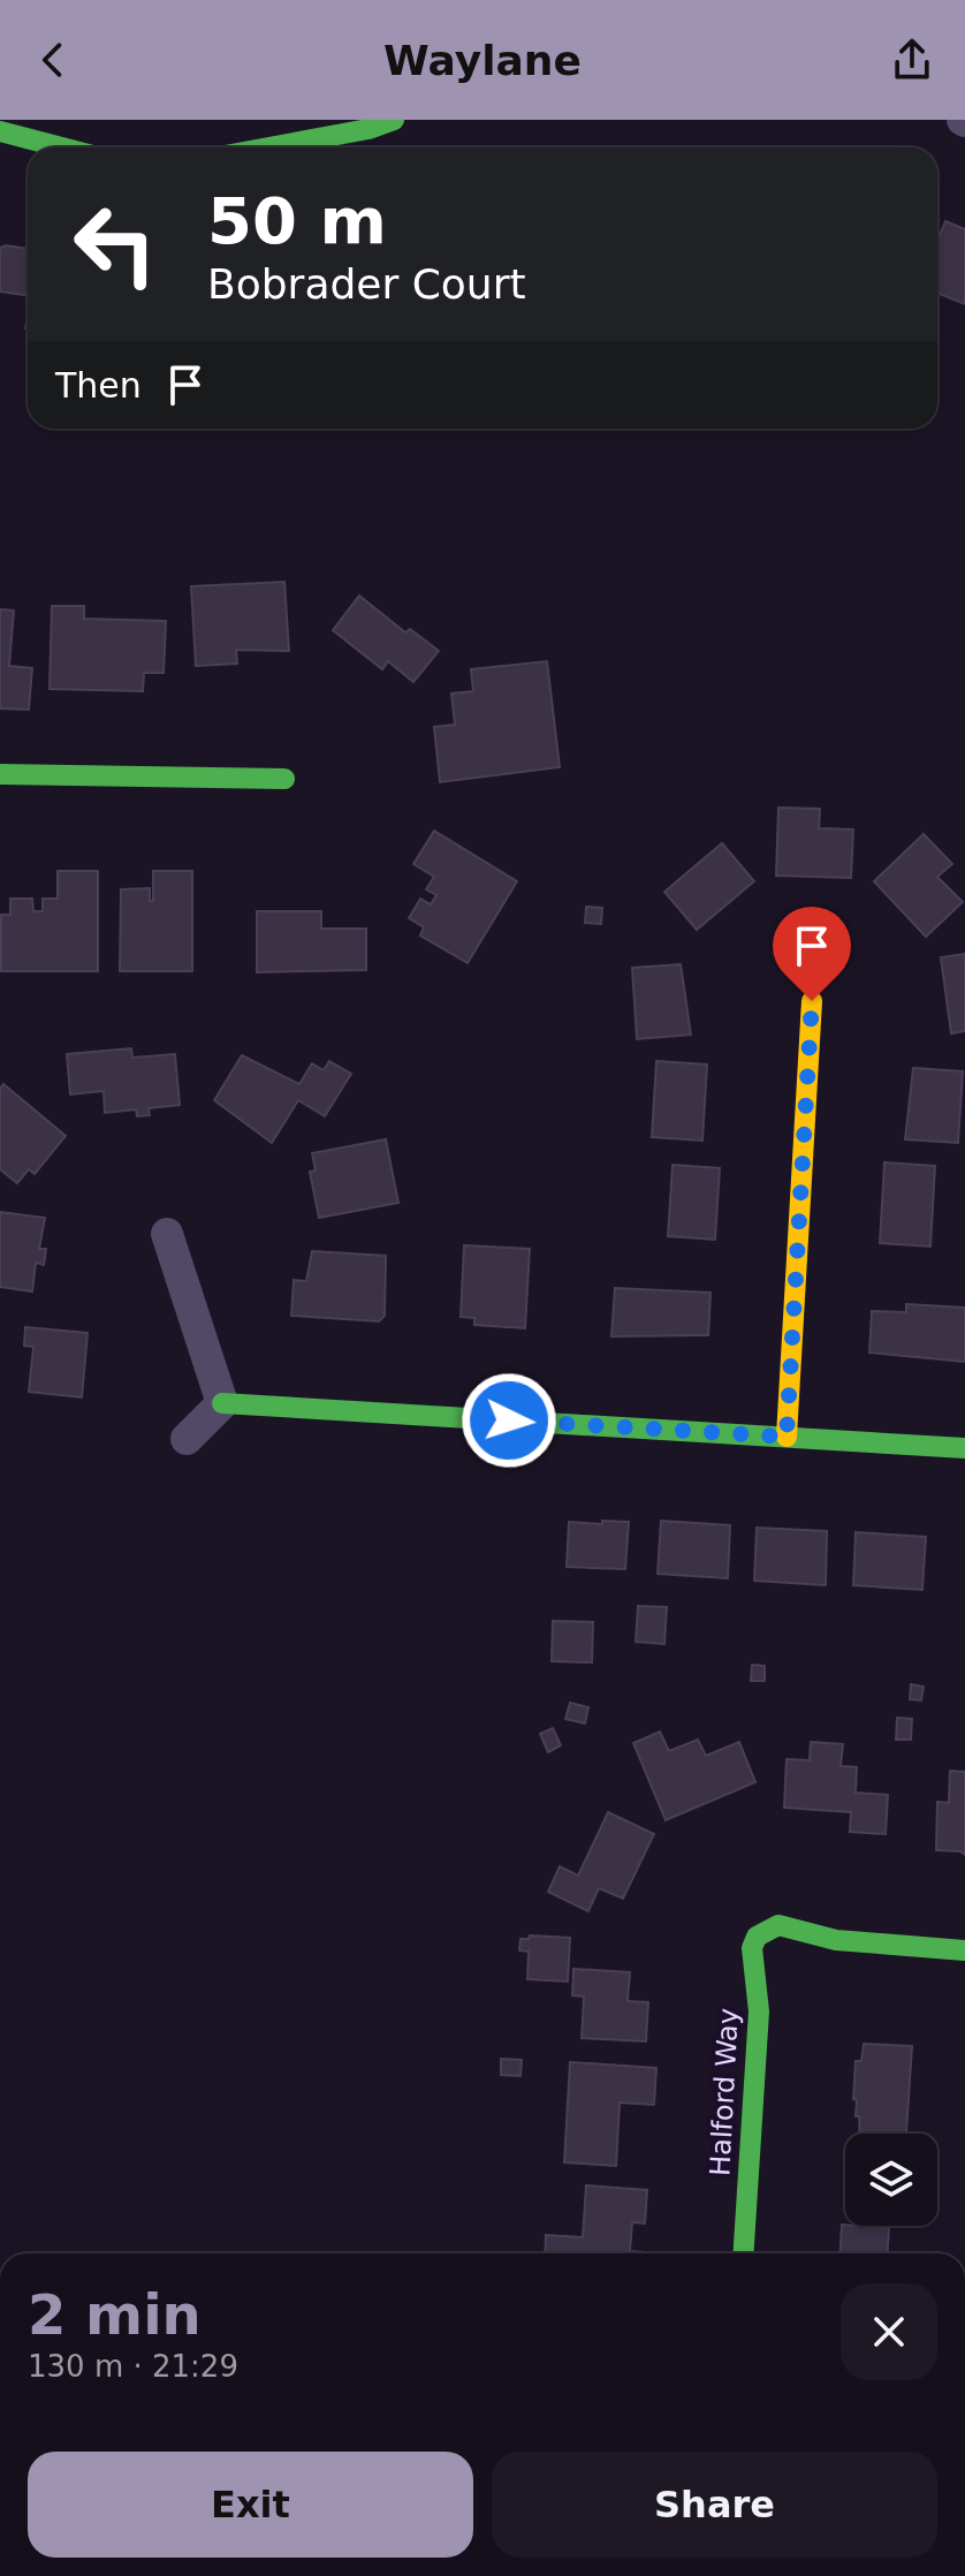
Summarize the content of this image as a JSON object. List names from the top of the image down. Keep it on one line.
{"streets":{"street":["Halford Way"]},"page":{"header":"Waylane","turn":["50 m","Bobrader Court"],"then":"Then","heading":["2 min","130 m · 21:29"],"buttons":["Exit","Share"]}}
